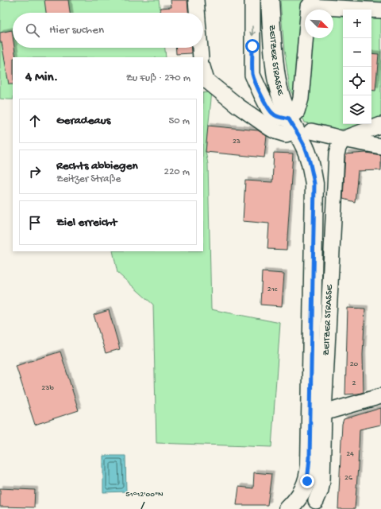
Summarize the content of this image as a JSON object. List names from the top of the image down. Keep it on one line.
{"streets":{"main road":["ZEITZER STRASSE"]},"house_numbers":["23","21c","20","2","23b","24","26"],"north":"bottom right","page":{"map_buttons":["+","−"],"search":"Hier suchen","heading":["4 Min.","Zu Fuß · 270 m"],"list":[["Geradeaus","50 m"],["Rechts abbiegen","Zeitzer Straße","220 m"],"Ziel erreicht"]},"coordinates":["51°12'00\"N"]}
